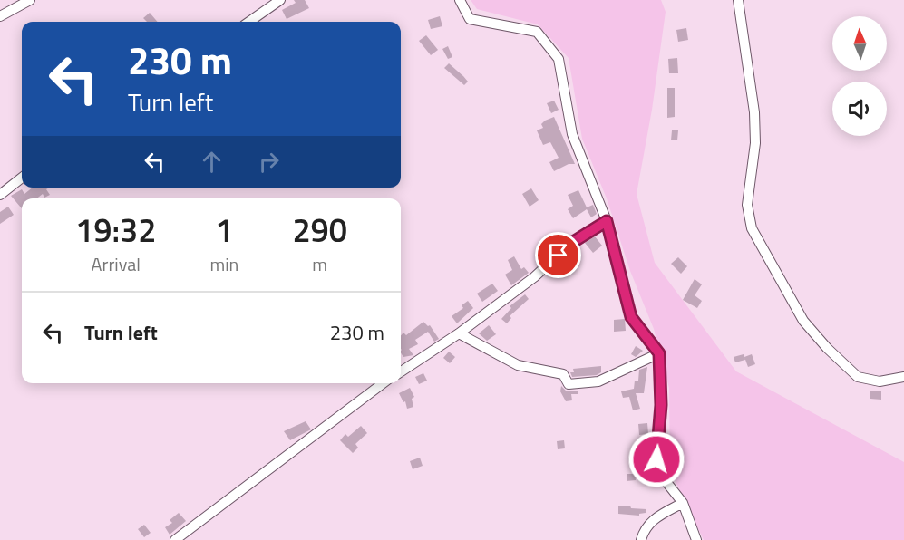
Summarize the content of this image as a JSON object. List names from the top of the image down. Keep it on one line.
{"north":"top","page":{"turn":["230 m","Turn left"],"eta":["19:32","Arrival","1","min","290","m"],"list":[{"name":"Turn left","value":"230 m"}]}}
